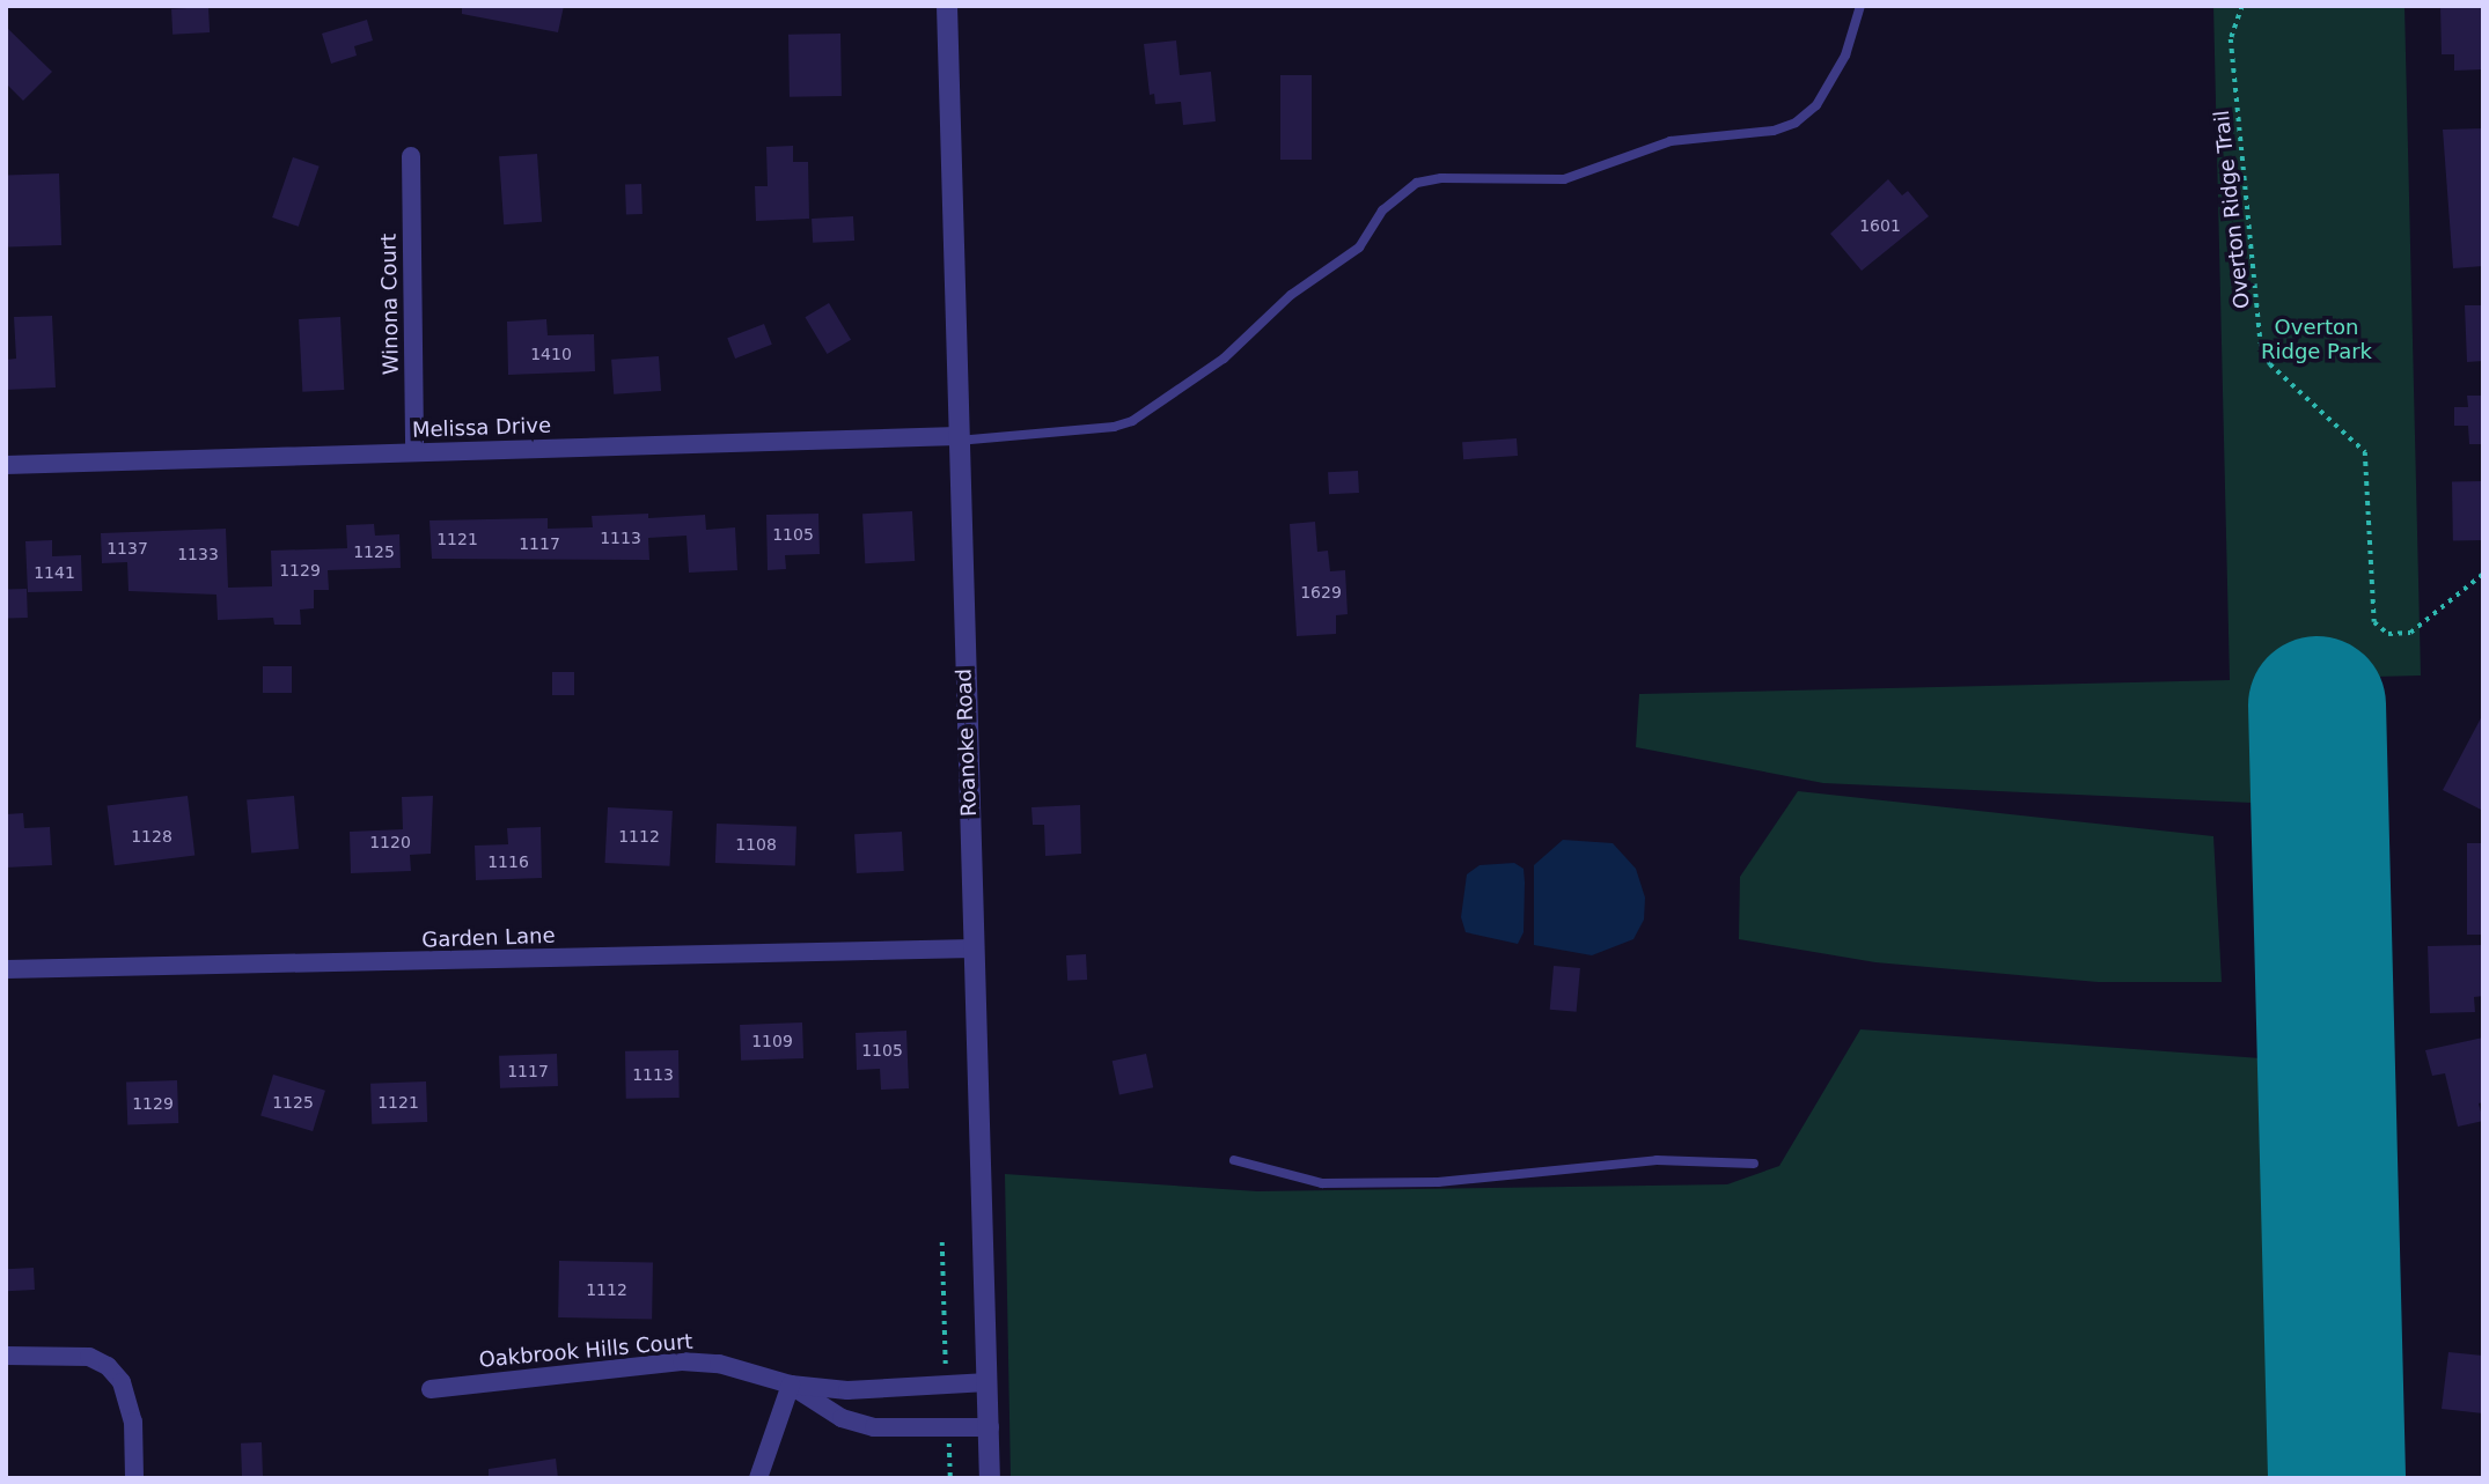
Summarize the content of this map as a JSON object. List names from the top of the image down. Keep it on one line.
{"streets":{"street":["Winona Court","Melissa Drive","Roanoke Road","Garden Lane","Oakbrook Hills Court"],"path":["Overton Ridge Trail"]},"crossings":[["Winona Court","Melissa Drive"],["Melissa Drive","Roanoke Road"],["Roanoke Road","Garden Lane"],["Roanoke Road","Oakbrook Hills Court"]],"parks":["Overton Ridge Park"],"house_numbers":["1601","1410","1105","1113","1121","1117","1137","1125","1133","1129","1141","1629","1128","1112","1120","1108","1116","1109","1105","1117","1113","1125","1121","1129","1112"]}
